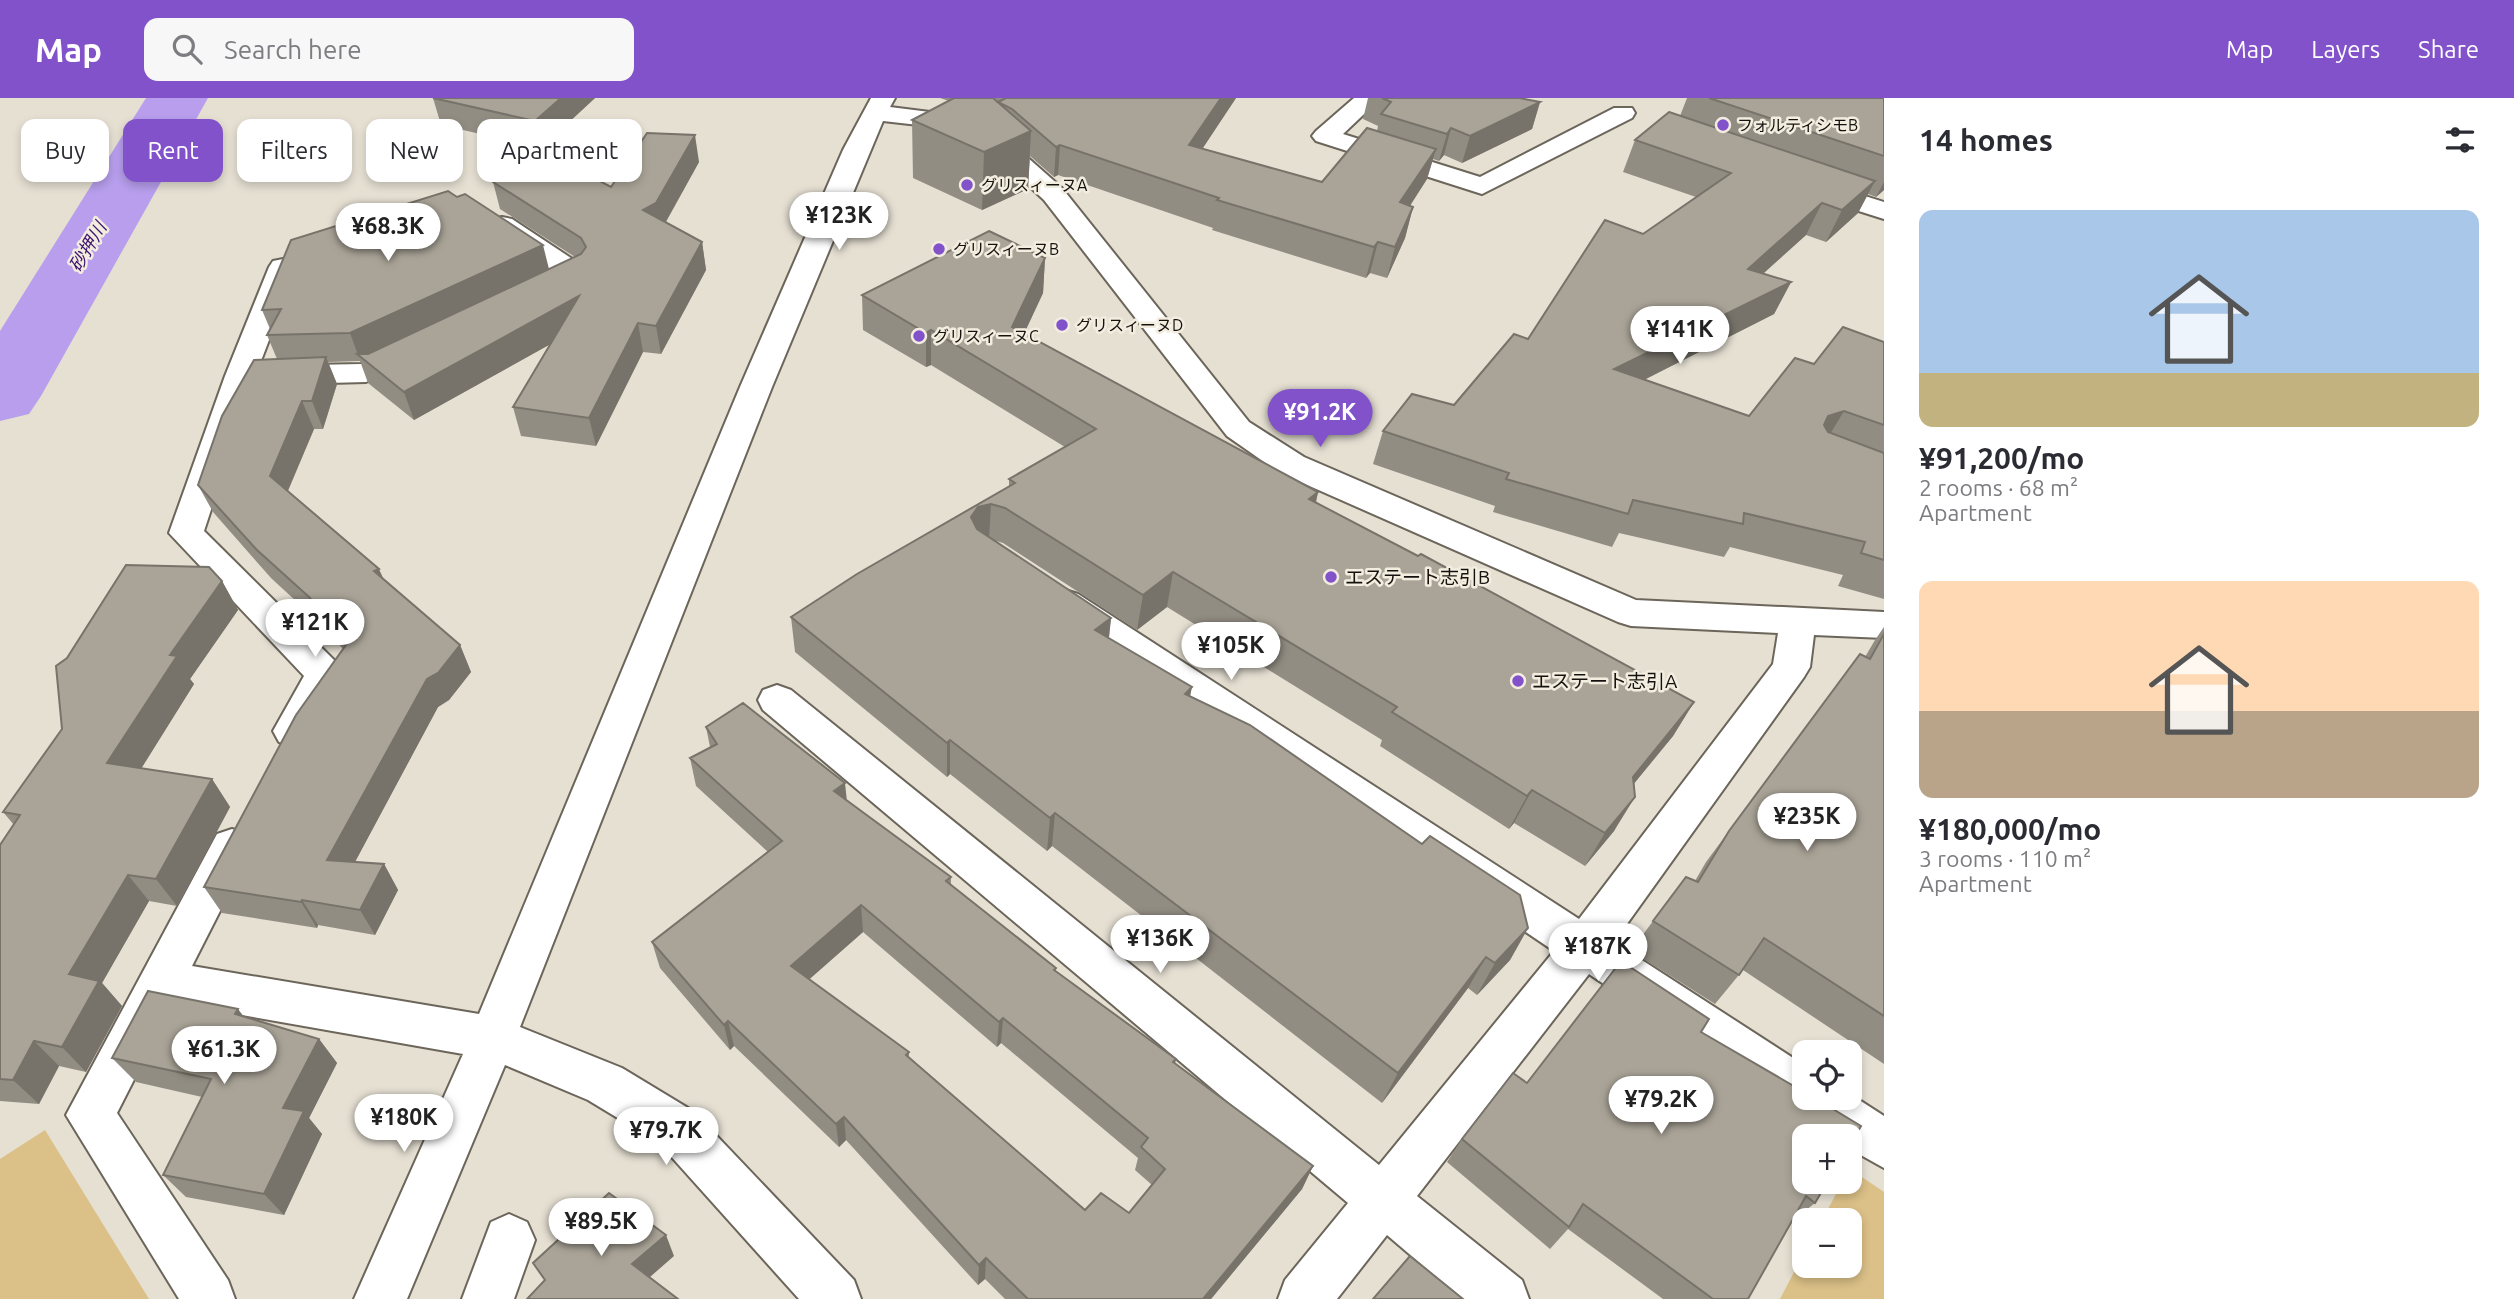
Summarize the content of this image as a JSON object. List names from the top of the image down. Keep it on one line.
{"water":["砂押川"],"places":["フォルティシモB","グリスィーヌA","グリスィーヌB","グリスィーヌD","グリスィーヌC","エステート志引B","エステート志引A"],"page":{"header":"Map","search":"Search here","nav":["Map","Layers","Share"],"heading":"14 homes","chip":["Buy","Rent","Filters","New","Apartment"],"list":[{"name":"¥91,200/mo","note":"2 rooms · 68 m² · Apartment"},{"name":"¥180,000/mo","note":"3 rooms · 110 m² · Apartment"}],"price":["¥123K","¥68.3K","¥141K","¥91.2K","¥121K","¥105K","¥235K","¥136K","¥187K","¥61.3K","¥79.2K","¥180K","¥79.7K","¥89.5K"],"map_buttons":["+","−"]}}
